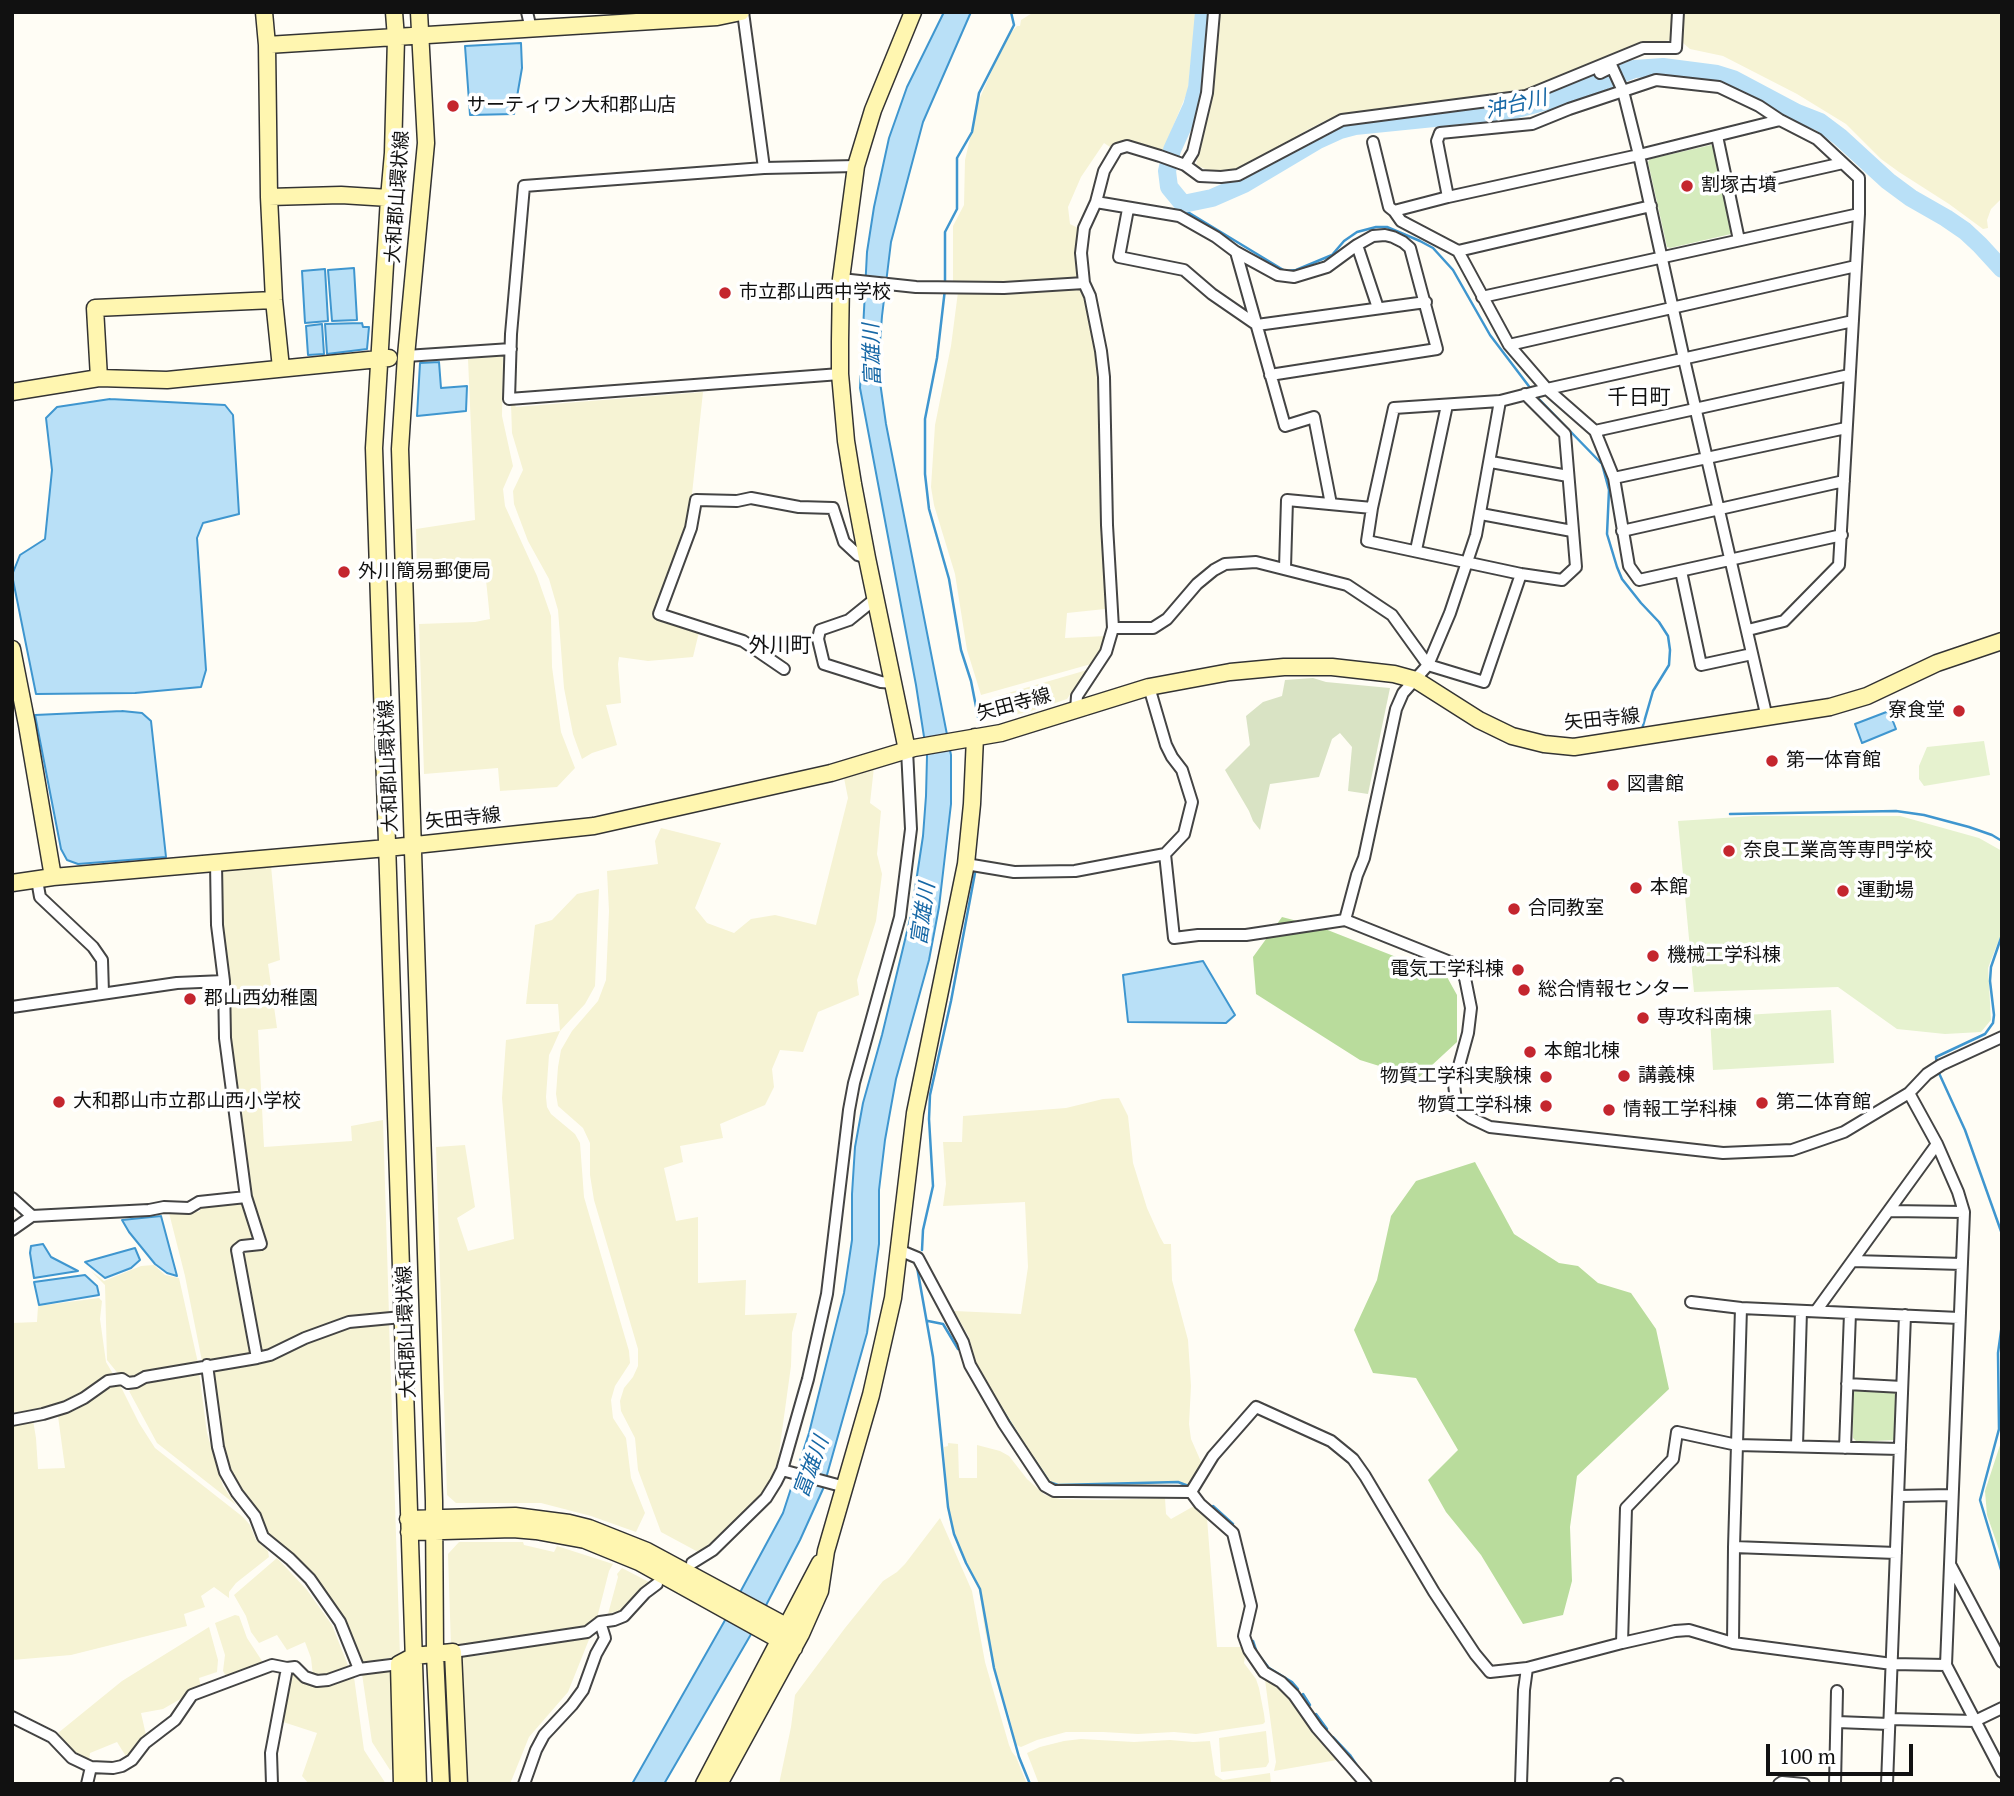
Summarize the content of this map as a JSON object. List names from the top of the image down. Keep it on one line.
{"streets":{"main road":["大和郡山環状線","矢田寺線"]},"crossings":[["大和郡山環状線","矢田寺線"]],"districts":["千日町","外川町"],"water":["沖台川","富雄川"],"places":["サーティワン大和郡山店","割塚古墳","市立郡山西中学校","外川簡易郵便局","寮食堂","第一体育館","図書館","奈良工業高等専門学校","本館","運動場","合同教室","機械工学科棟","電気工学科棟","総合情報センター","郡山西幼稚園","専攻科南棟","本館北棟","講義棟","物質工学科実験棟","大和郡山市立郡山西小学校","第二体育館","物質工学科棟","情報工学科棟"],"scale_bar":"100 m"}
